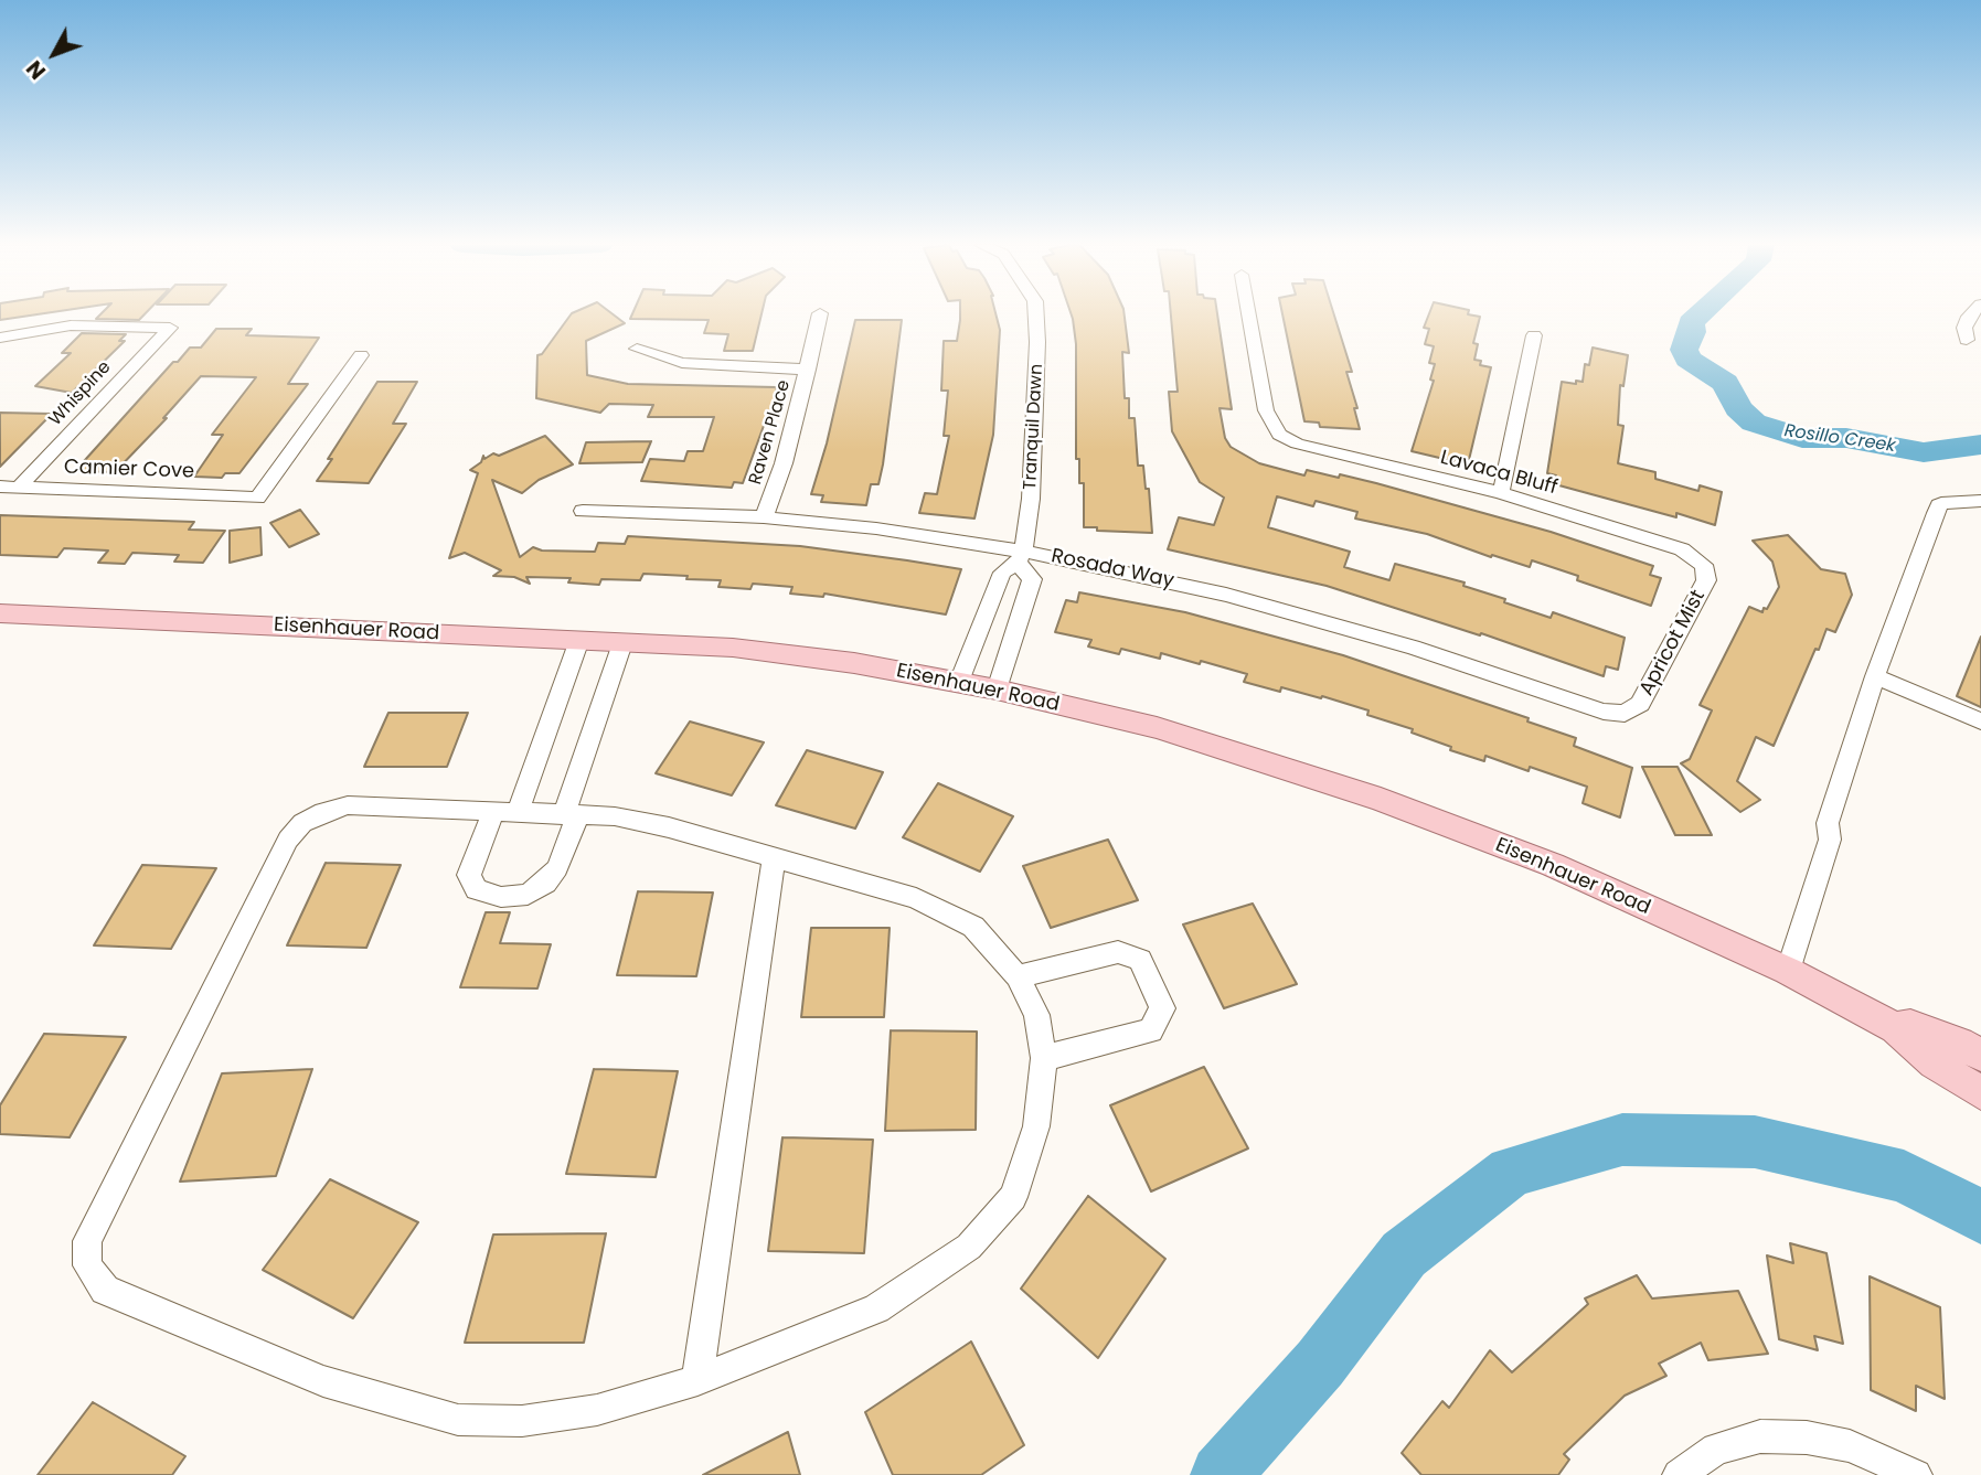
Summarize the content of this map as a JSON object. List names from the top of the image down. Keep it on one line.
{"streets":{"main road":["Eisenhauer Road"],"street":["Whispine","Tranquil Dawn","Raven Place","Camier Cove","Lavaca Bluff","Rosada Way","Apricot Mist"]},"crossings":[["Whispine","Camier Cove"],["Tranquil Dawn","Rosada Way"],["Tranquil Dawn","Eisenhauer Road"],["Raven Place","Rosada Way"],["Lavaca Bluff","Apricot Mist"],["Rosada Way","Apricot Mist"]],"water":["Rosillo Creek"],"north":"bottom left"}
